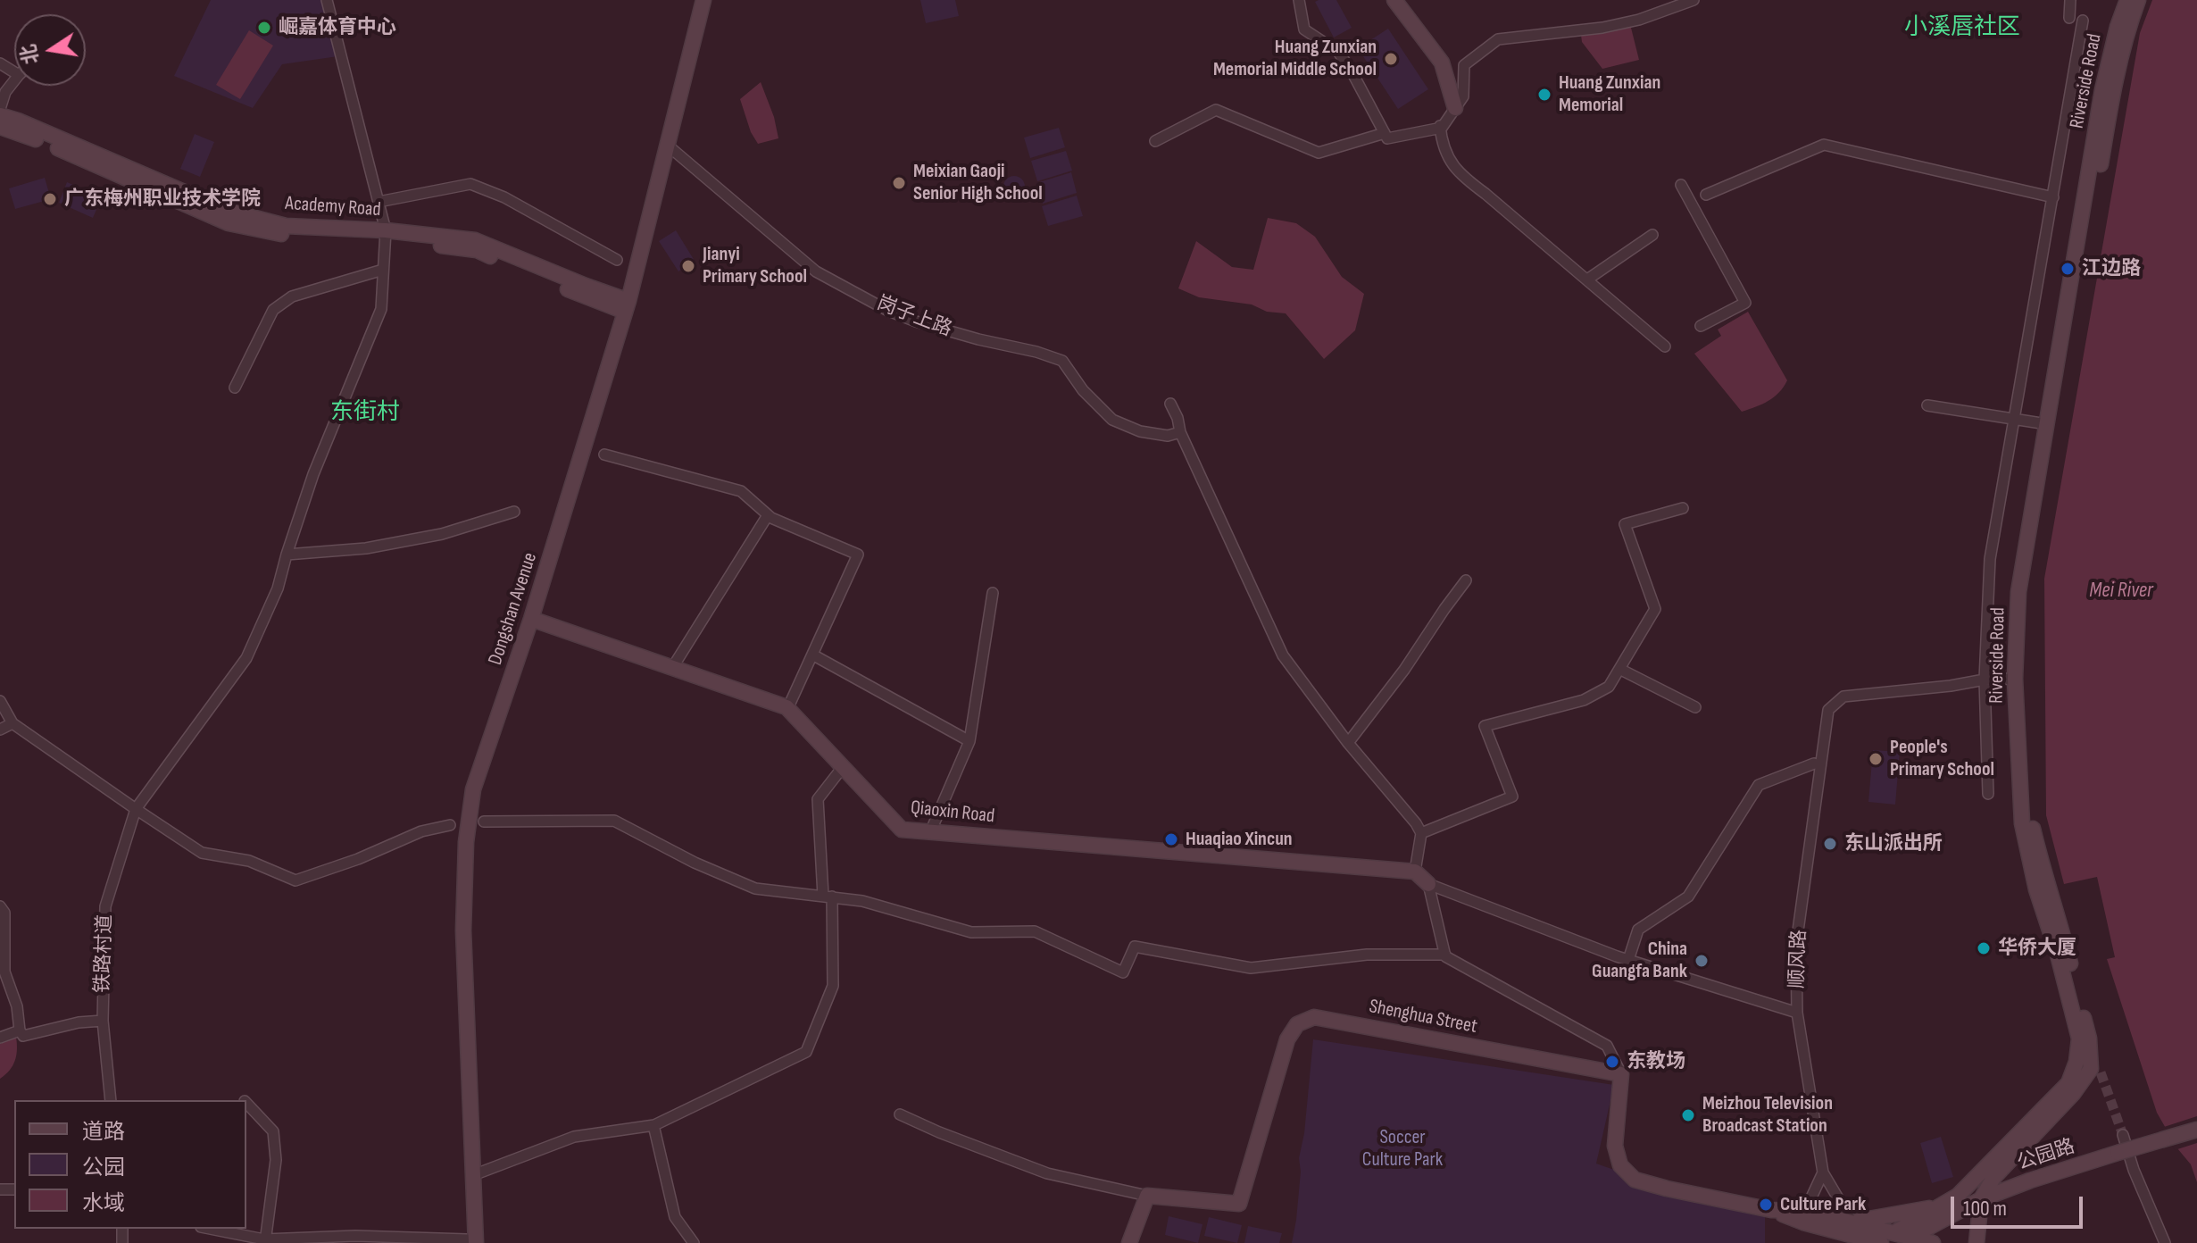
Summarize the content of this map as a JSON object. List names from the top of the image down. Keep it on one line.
{"streets":{"main road":["Riverside Road","Academy Road","Dongshan Avenue","Qiaoxin Road","Shenghua Street","公园路"],"street":["岗子上路","铁路村道","顺风路"]},"crossings":[["Riverside Road","顺风路"],["Academy Road","Dongshan Avenue"],["Academy Road","铁路村道"],["岗子上路","Dongshan Avenue"],["Dongshan Avenue","Qiaoxin Road"]],"districts":["小溪唇社区","东街村"],"water":["Mei River"],"parks":["Soccer Culture Park"],"places":["崛嘉体育中心","Huang Zunxian Memorial Middle School","Huang Zunxian Memorial","Meixian Gaoji Senior High School","广东梅州职业技术学院","Jianyi Primary School","江边路","People's Primary School","Huaqiao Xincun","东山派出所","华侨大厦","China Guangfa Bank","东教场","Meizhou Television Broadcast Station","Culture Park"],"legend":["道路","公园","水域"],"scale_bar":"100 m","north":"left"}
